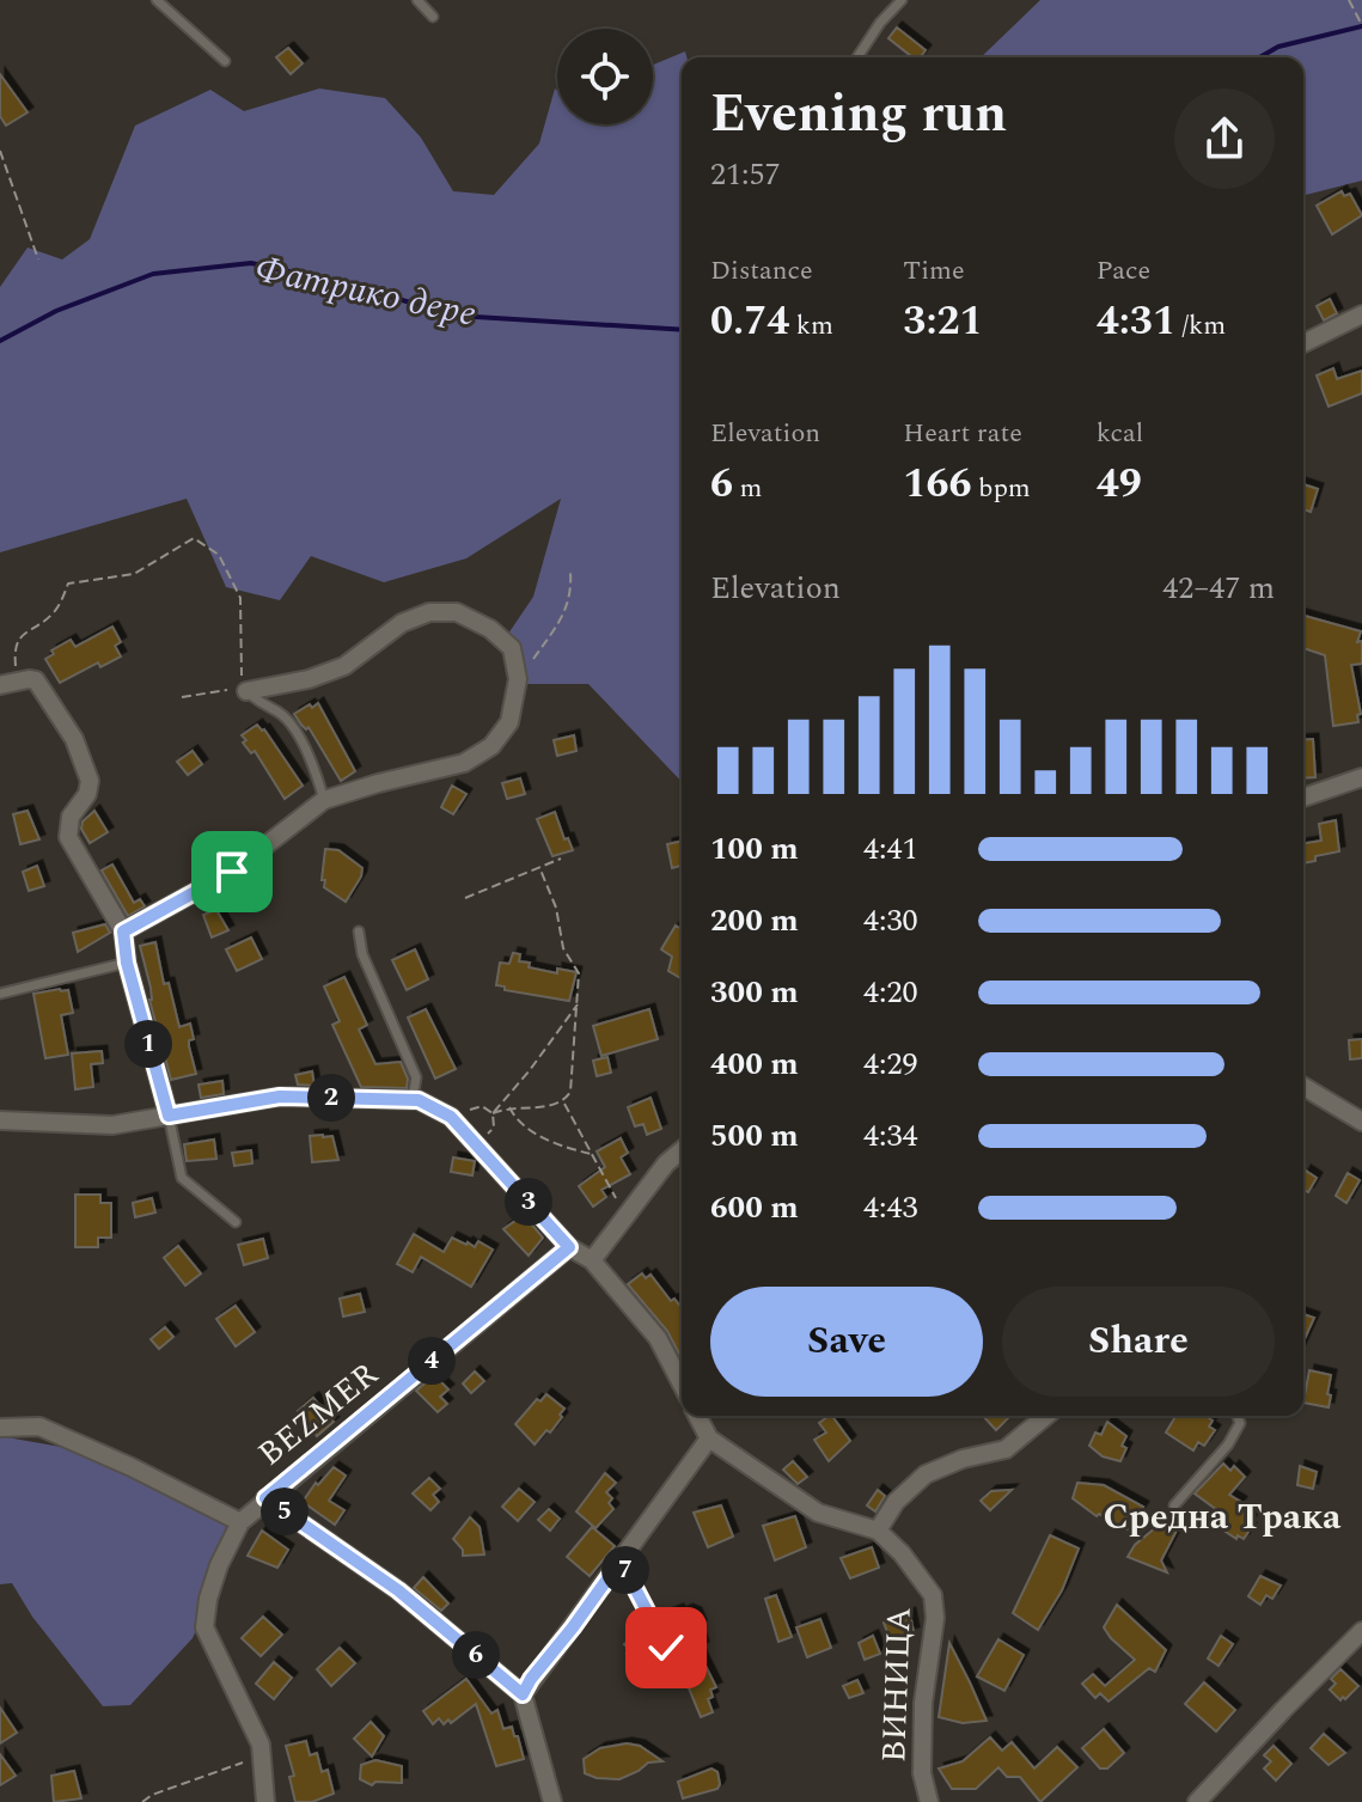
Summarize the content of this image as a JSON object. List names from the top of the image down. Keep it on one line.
{"streets":{"street":["BEZMER","ВИНИЦА"]},"districts":["Средна Трака"],"water":["Фатрико дере"],"page":{"heading":["Evening run","21:57"],"stats":[["Distance","0.74 km"],["Time","3:21"],["Pace","4:31 /km"],["Elevation","6 m"],["Heart rate","166 bpm"],["kcal","49"]],"chart":["Elevation","42–47 m"],"list":[{"name":"100 m","note":"4:41"},{"name":"200 m","note":"4:30"},{"name":"300 m","note":"4:20"},{"name":"400 m","note":"4:29"},{"name":"500 m","note":"4:34"},{"name":"600 m","note":"4:43"}],"pins":["1","2","3","4","5","7","6"],"buttons":["Save","Share"]}}
